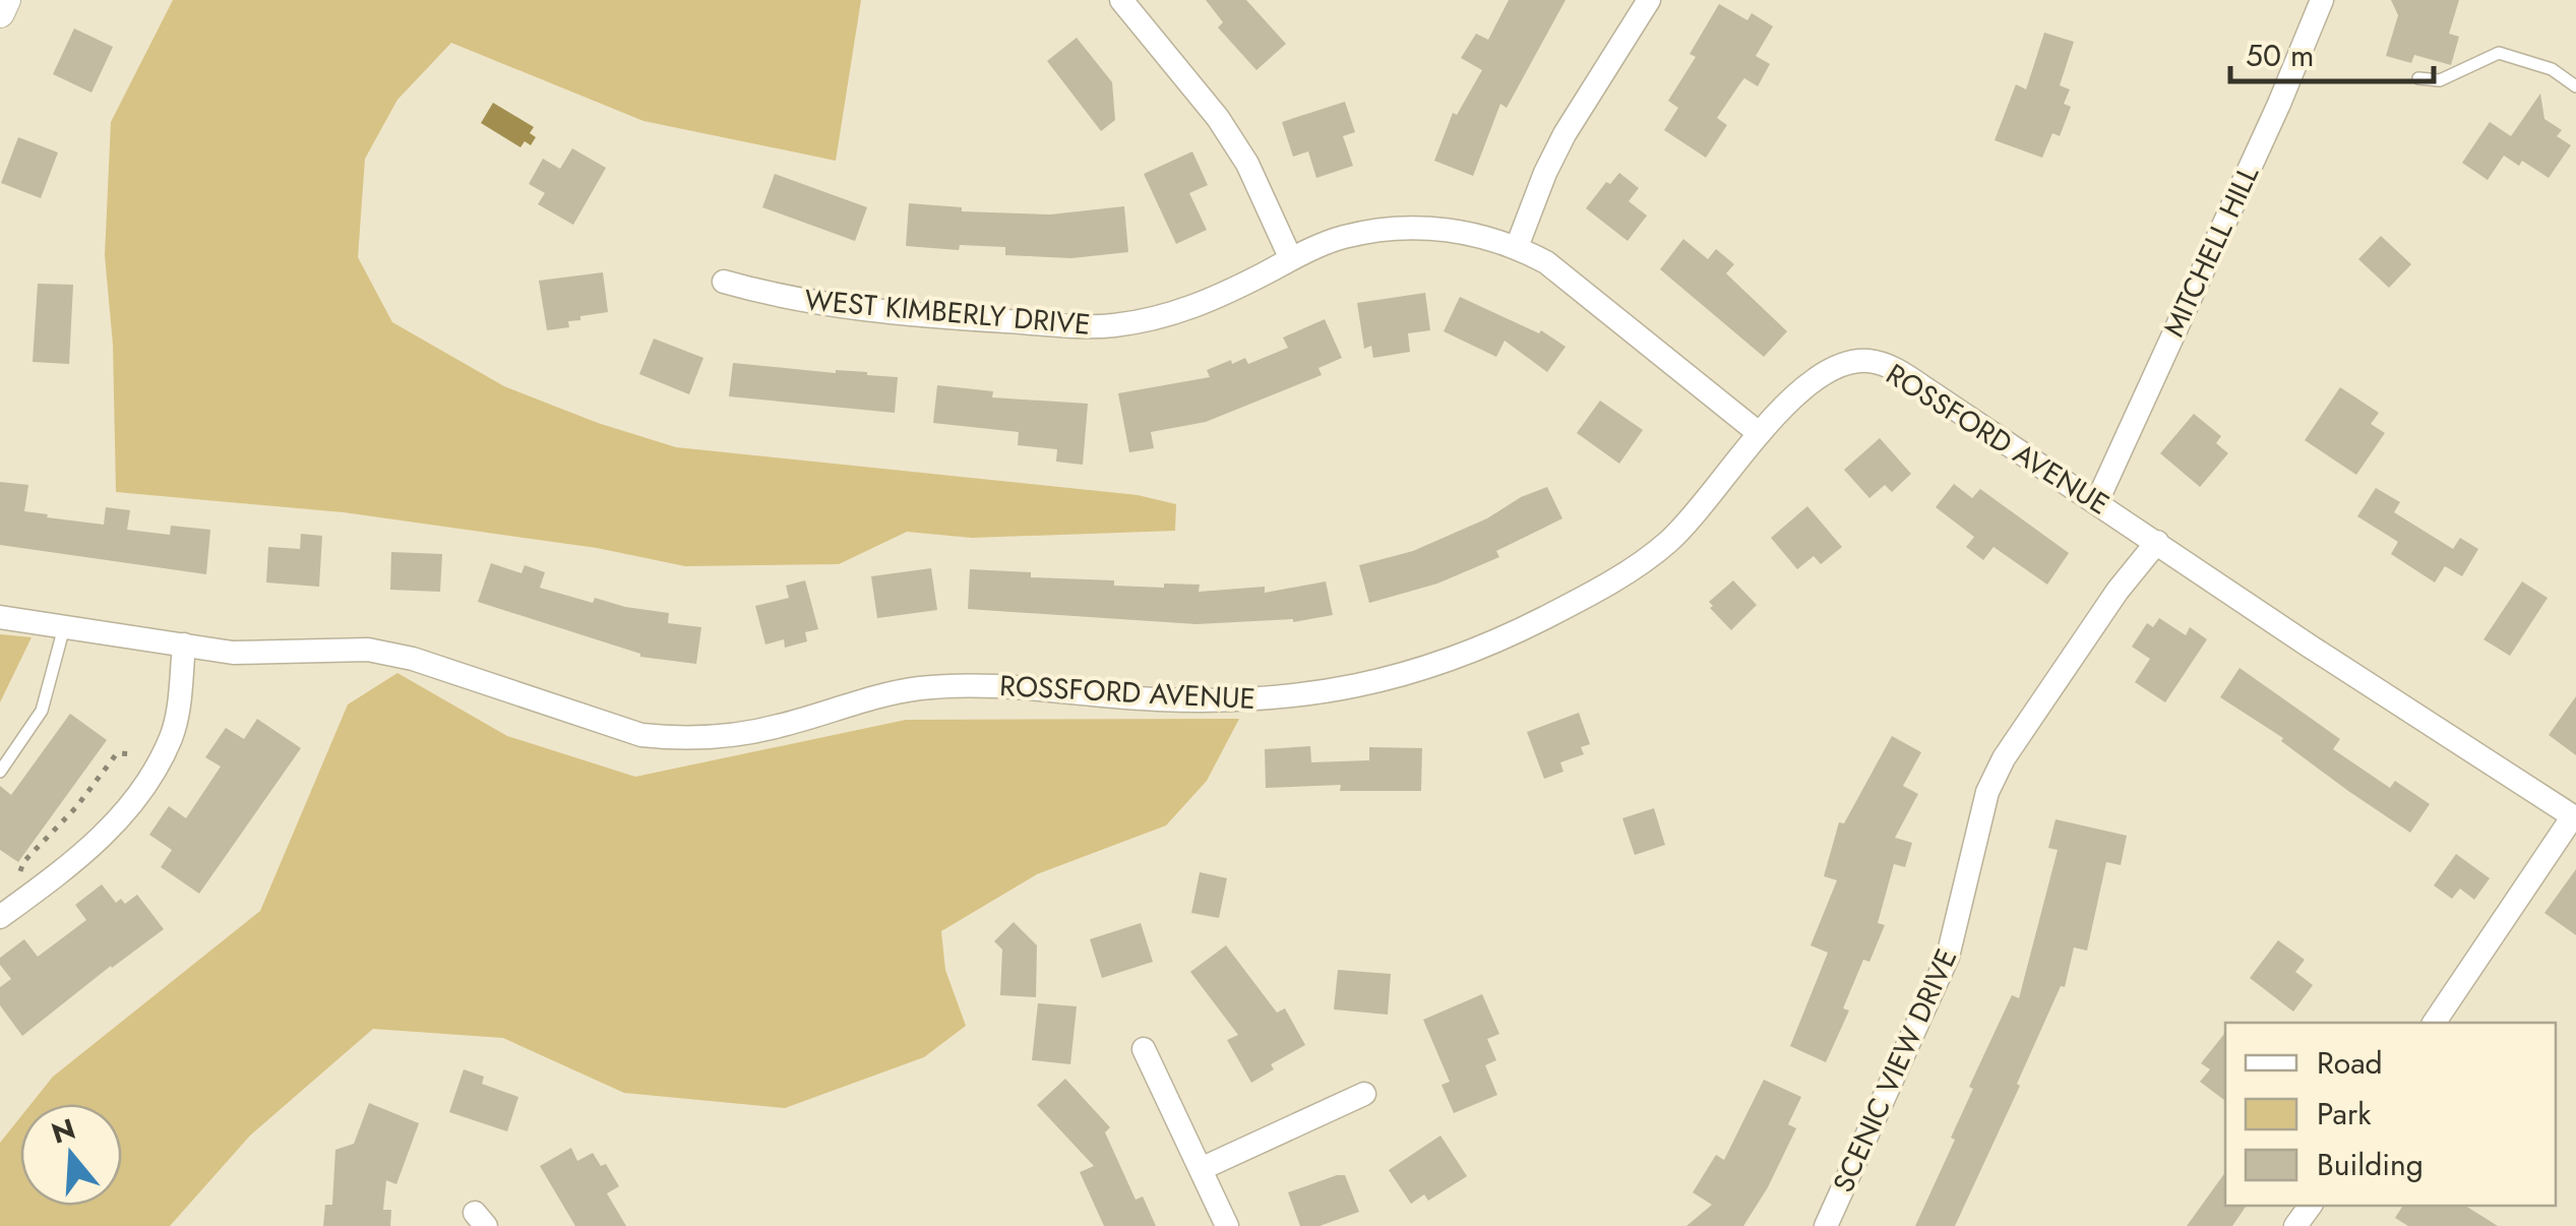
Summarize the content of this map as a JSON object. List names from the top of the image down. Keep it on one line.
{"streets":{"street":["MITCHELL HILL","WEST KIMBERLY DRIVE","ROSSFORD AVENUE","SCENIC VIEW DRIVE"]},"crossings":[["MITCHELL HILL","ROSSFORD AVENUE"],["WEST KIMBERLY DRIVE","ROSSFORD AVENUE"],["ROSSFORD AVENUE","SCENIC VIEW DRIVE"]],"legend":["Road","Park","Building"],"scale_bar":"50 m","north":"top"}
